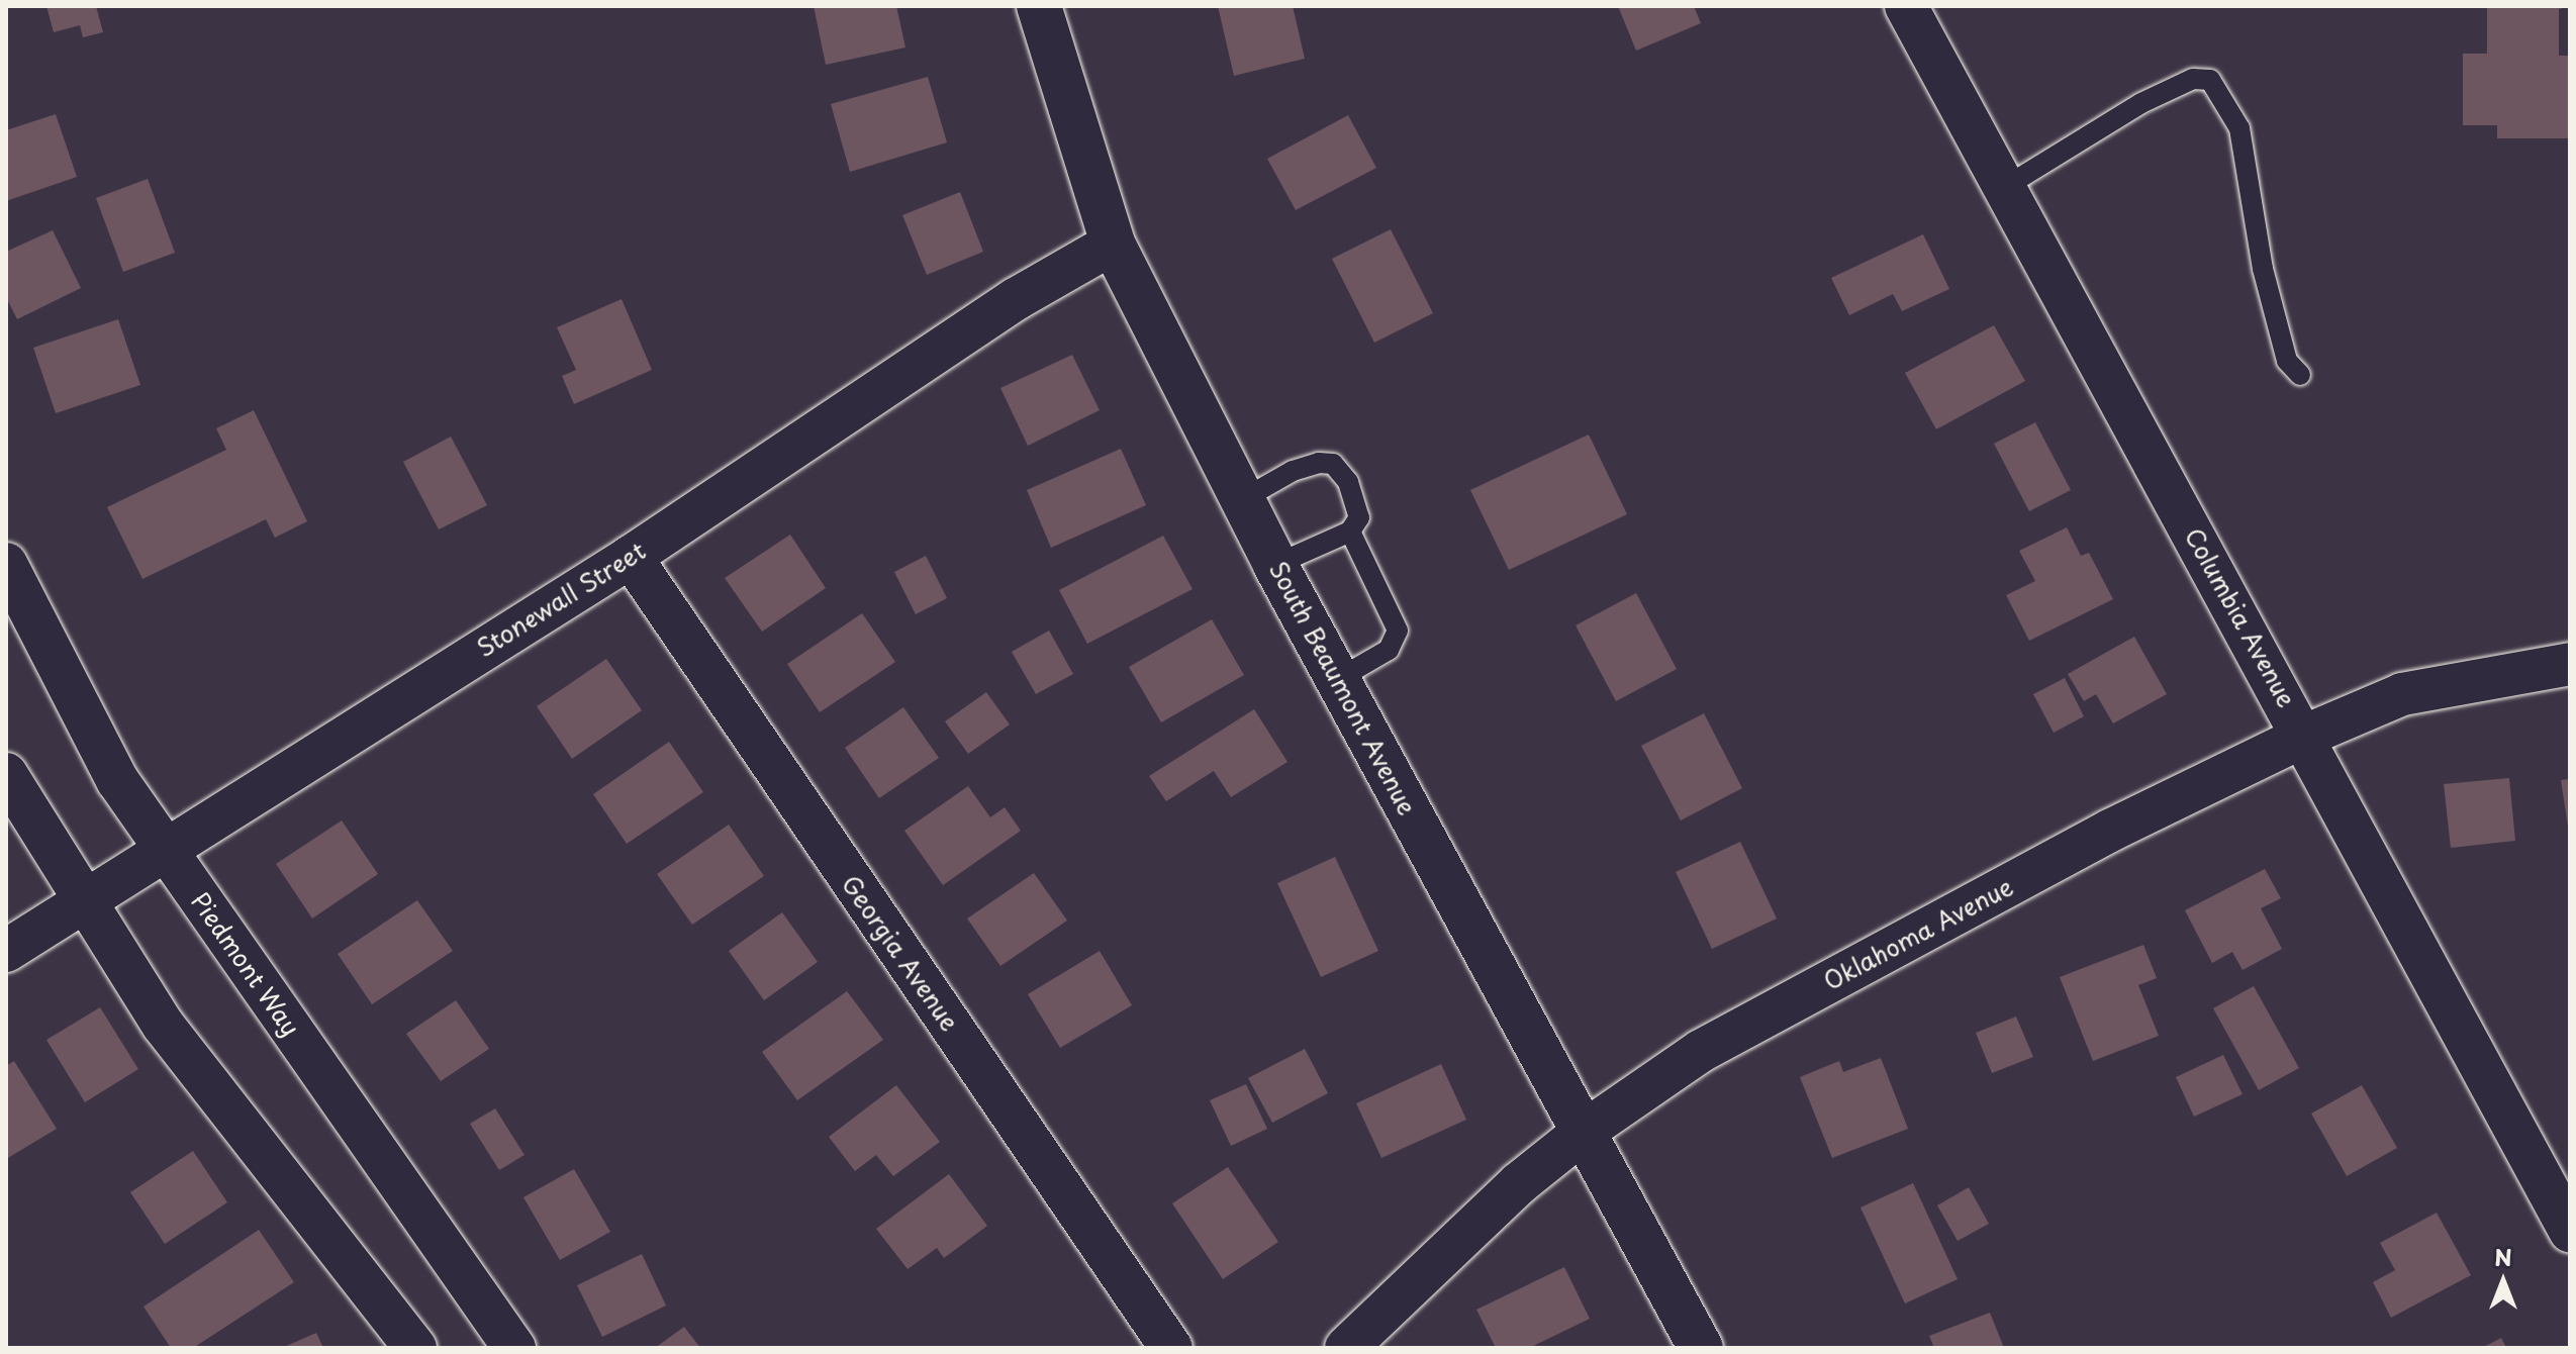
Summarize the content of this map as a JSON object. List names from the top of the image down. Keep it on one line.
{"streets":{"street":["Stonewall Street","Columbia Avenue","South Beaumont Avenue","Oklahoma Avenue","Georgia Avenue","Piedmont Way"]},"crossings":[["Stonewall Street","South Beaumont Avenue"],["Stonewall Street","Georgia Avenue"],["Stonewall Street","Piedmont Way"],["Columbia Avenue","Oklahoma Avenue"],["South Beaumont Avenue","Oklahoma Avenue"]],"north":"top"}
